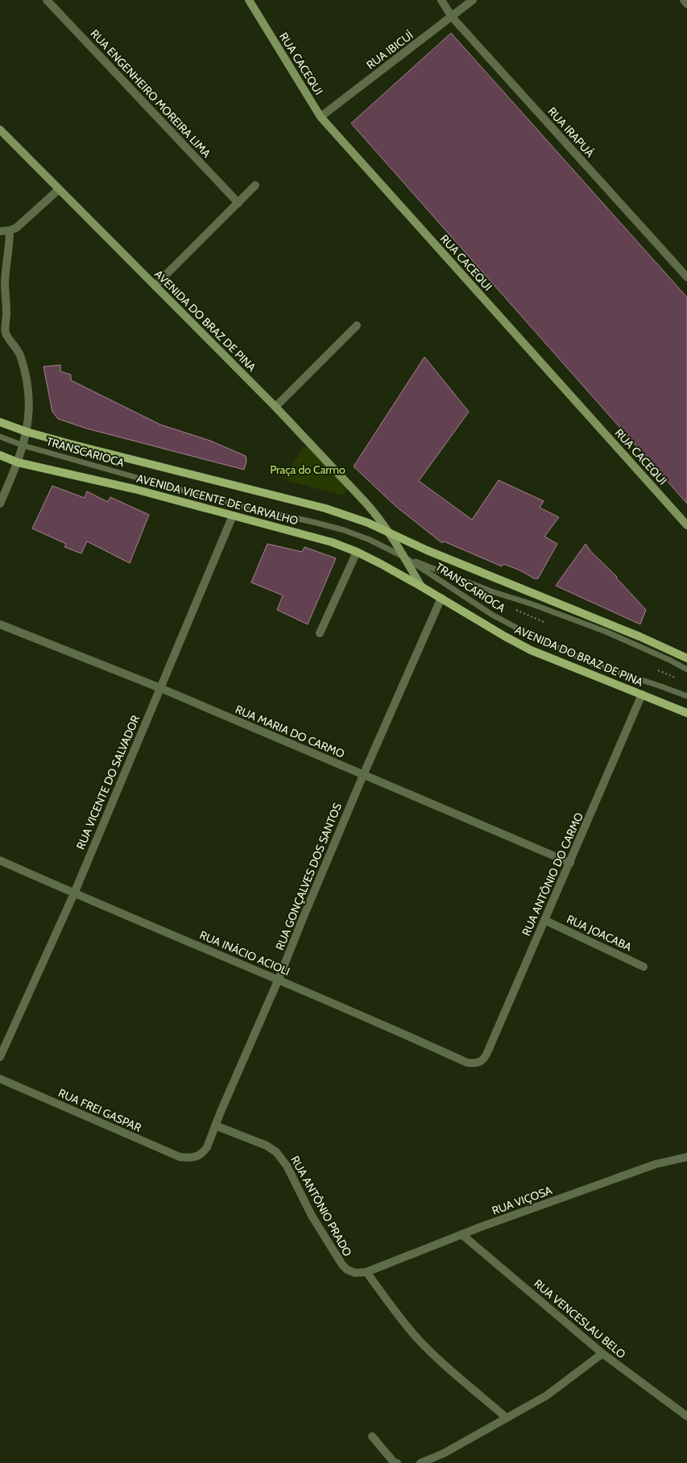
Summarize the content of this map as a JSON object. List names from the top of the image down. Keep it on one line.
{"streets":{"main road":["RUA CACEQUI","AVENIDA DO BRAZ DE PINA","AVENIDA VICENTE DE CARVALHO"],"street":["RUA IBICUÍ","RUA ENGENHEIRO MOREIRA LIMA","RUA IRAPUÁ","RUA MARIA DO CARMO","RUA VICENTE DO SALVADOR","RUA ANTÔNIO DO CARMO","RUA GONÇALVES DOS SANTOS","RUA JOACABA","RUA INÁCIO ACIOLI","RUA FREI GASPAR","RUA VIÇOSA","RUA ANTÔNIO PRADO","RUA VENCESLAU BELO"],"lane":["TRANSCARIOCA"]},"crossings":[["RUA IBICUÍ","RUA CACEQUI"],["RUA IBICUÍ","RUA IRAPUÁ"],["AVENIDA DO BRAZ DE PINA","TRANSCARIOCA"],["AVENIDA DO BRAZ DE PINA","AVENIDA VICENTE DE CARVALHO"],["AVENIDA DO BRAZ DE PINA","RUA ANTÔNIO DO CARMO"],["AVENIDA DO BRAZ DE PINA","RUA GONÇALVES DOS SANTOS"],["AVENIDA VICENTE DE CARVALHO","RUA VICENTE DO SALVADOR"],["RUA MARIA DO CARMO","RUA VICENTE DO SALVADOR"],["RUA MARIA DO CARMO","RUA ANTÔNIO DO CARMO"],["RUA MARIA DO CARMO","RUA GONÇALVES DOS SANTOS"],["RUA VICENTE DO SALVADOR","RUA INÁCIO ACIOLI"],["RUA ANTÔNIO DO CARMO","RUA JOACABA"],["RUA ANTÔNIO DO CARMO","RUA INÁCIO ACIOLI"],["RUA GONÇALVES DOS SANTOS","RUA INÁCIO ACIOLI"],["RUA GONÇALVES DOS SANTOS","RUA FREI GASPAR"],["RUA GONÇALVES DOS SANTOS","RUA ANTÔNIO PRADO"],["RUA VIÇOSA","RUA ANTÔNIO PRADO"],["RUA VIÇOSA","RUA VENCESLAU BELO"]],"parks":["Praça do Carmo"]}
